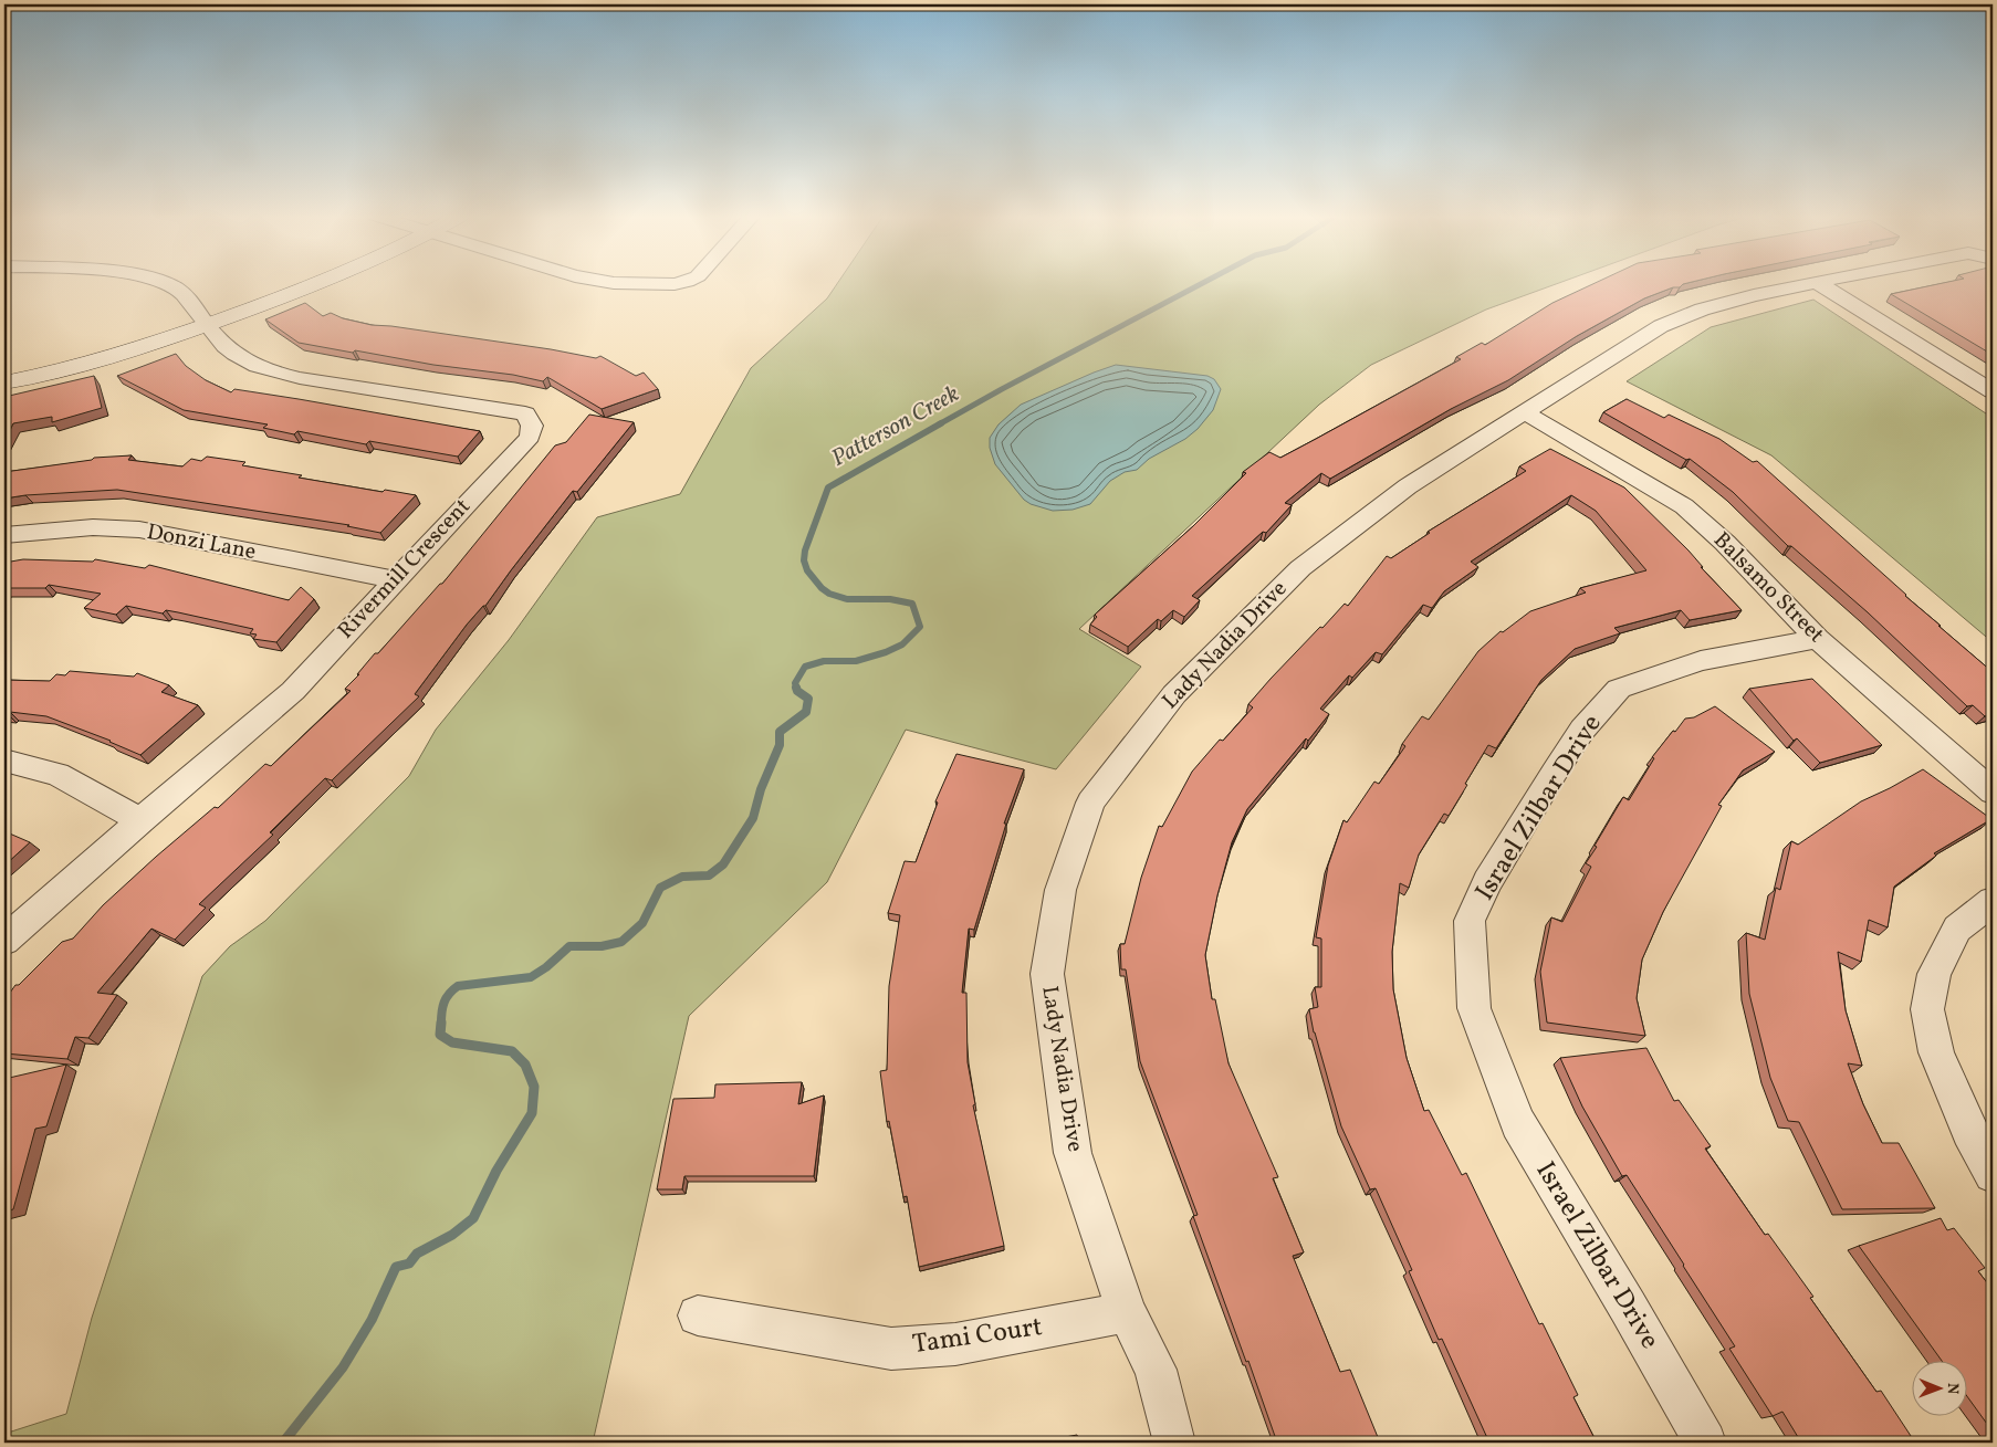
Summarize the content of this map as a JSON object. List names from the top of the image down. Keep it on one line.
{"streets":{"street":["Donzi Lane","Rivermill Crescent","Balsamo Street","Lady Nadia Drive","Israel Zilbar Drive","Tami Court"]},"crossings":[["Donzi Lane","Rivermill Crescent"],["Balsamo Street","Lady Nadia Drive"],["Balsamo Street","Israel Zilbar Drive"],["Lady Nadia Drive","Tami Court"]],"water":["Patterson Creek"],"north":"right"}
